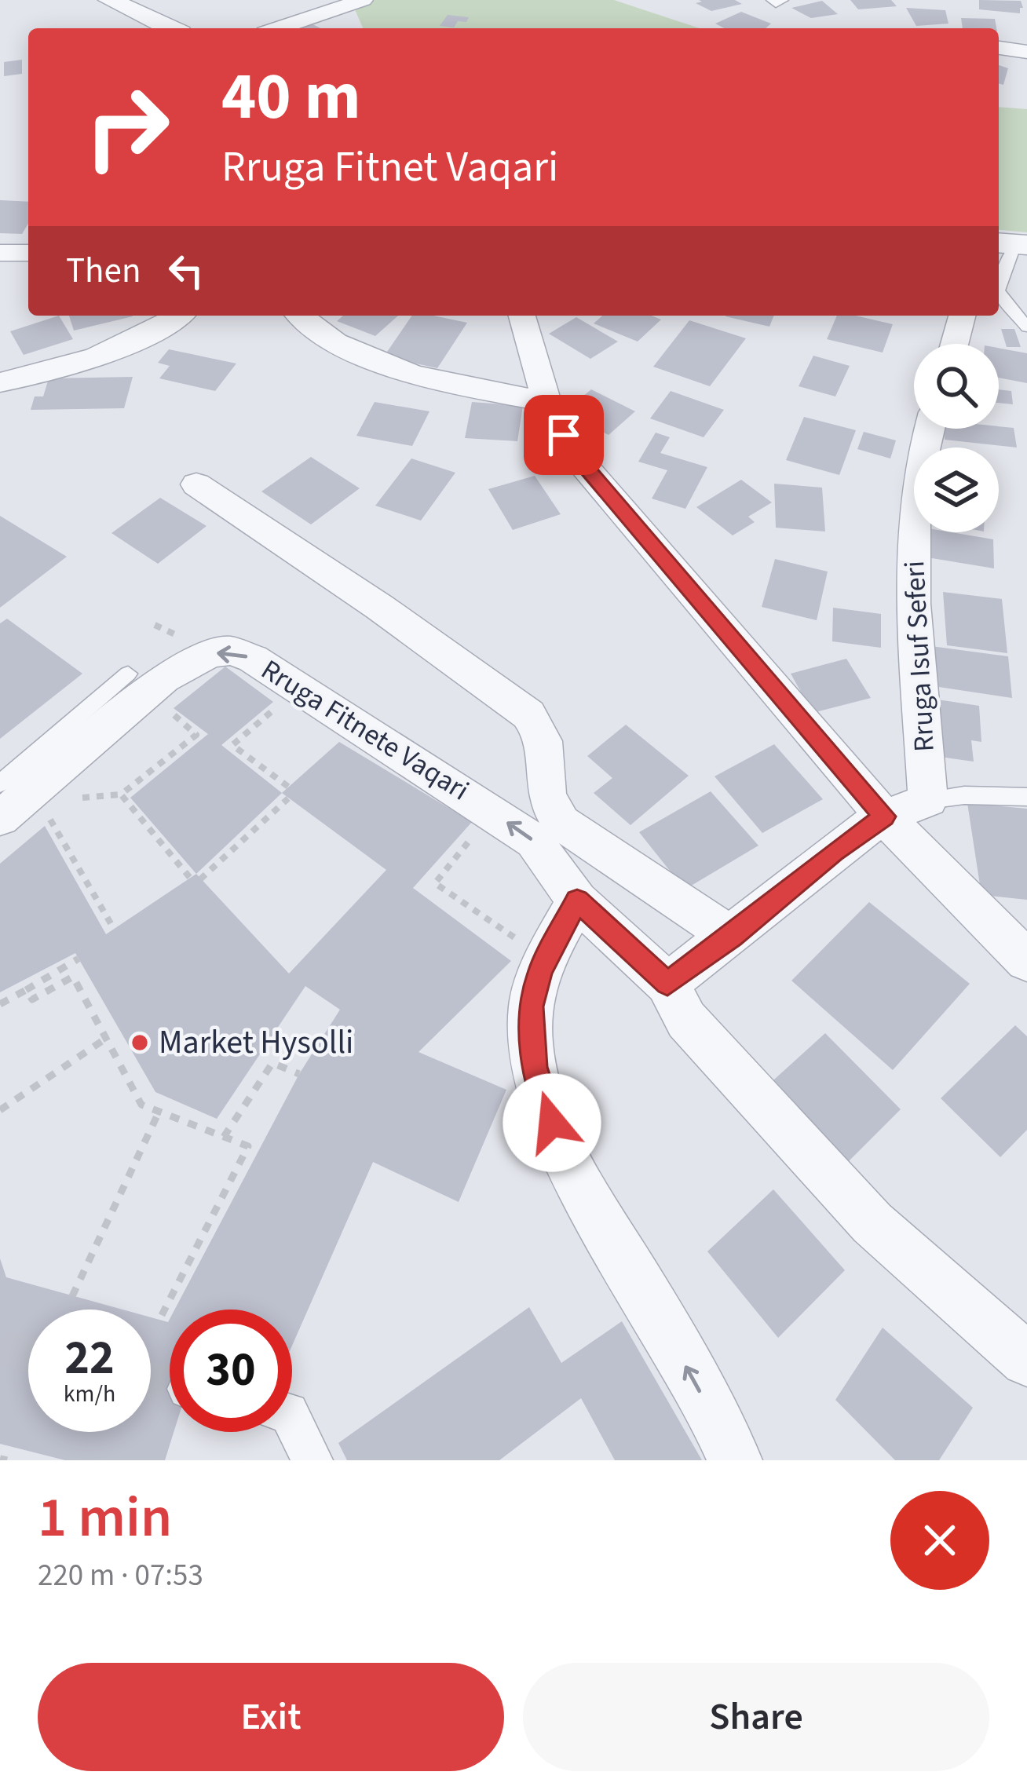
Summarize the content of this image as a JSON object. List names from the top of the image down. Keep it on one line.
{"streets":{"street":["Rruga Isuf Seferi","Rruga Fitnete Vaqari"]},"places":["Market Hysolli"],"page":{"turn":["40 m","Rruga Fitnet Vaqari"],"then":"Then","speed":"22 km/h","limit":"30","heading":["1 min","220 m · 07:53"],"buttons":["Exit","Share"]}}
